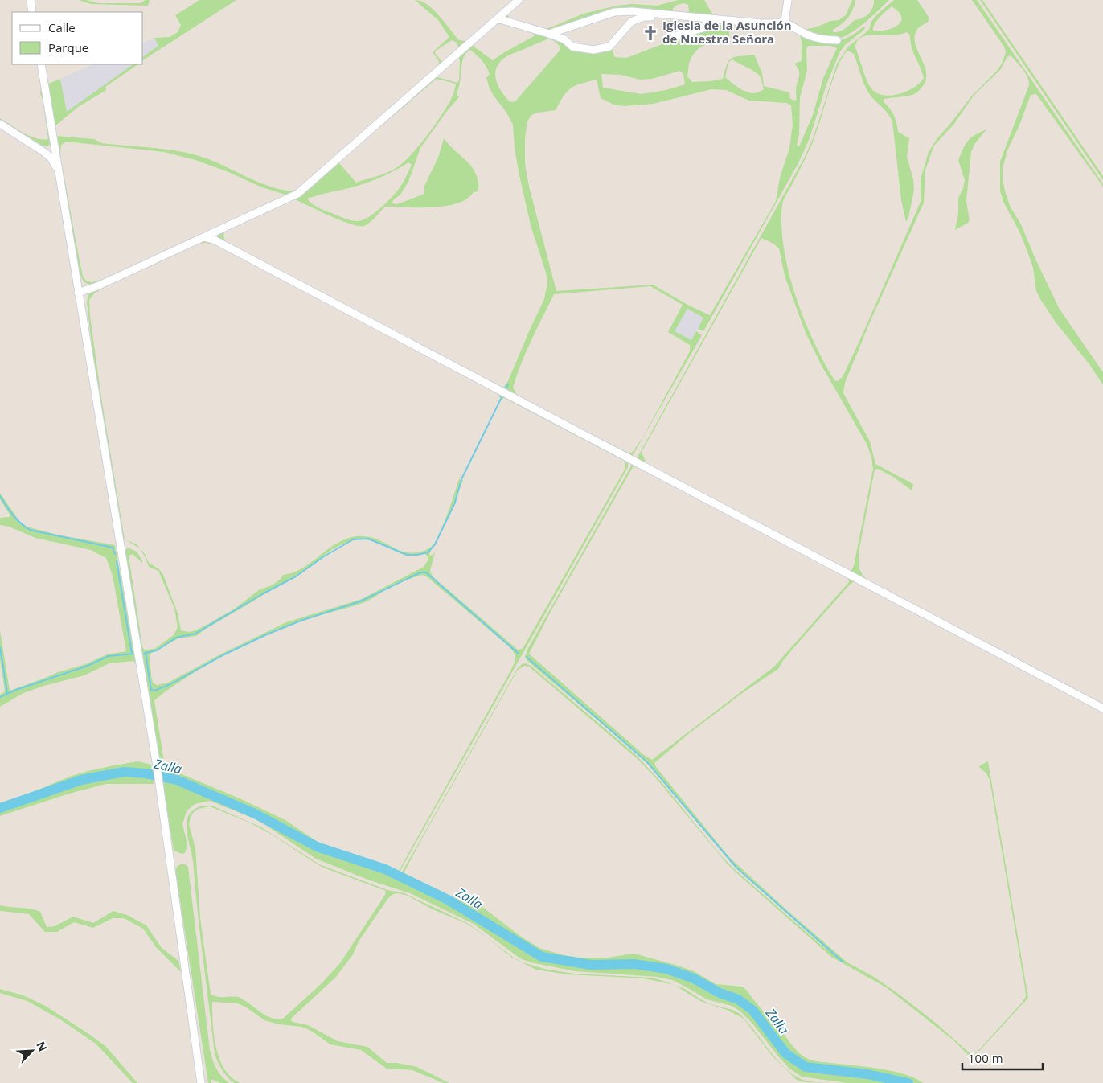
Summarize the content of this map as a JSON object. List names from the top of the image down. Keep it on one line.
{"water":["Zalla"],"places":{"church":["Iglesia de la Asunción de Nuestra Señora"]},"legend":["Calle","Parque"],"scale_bar":"100 m","north":"top right"}
